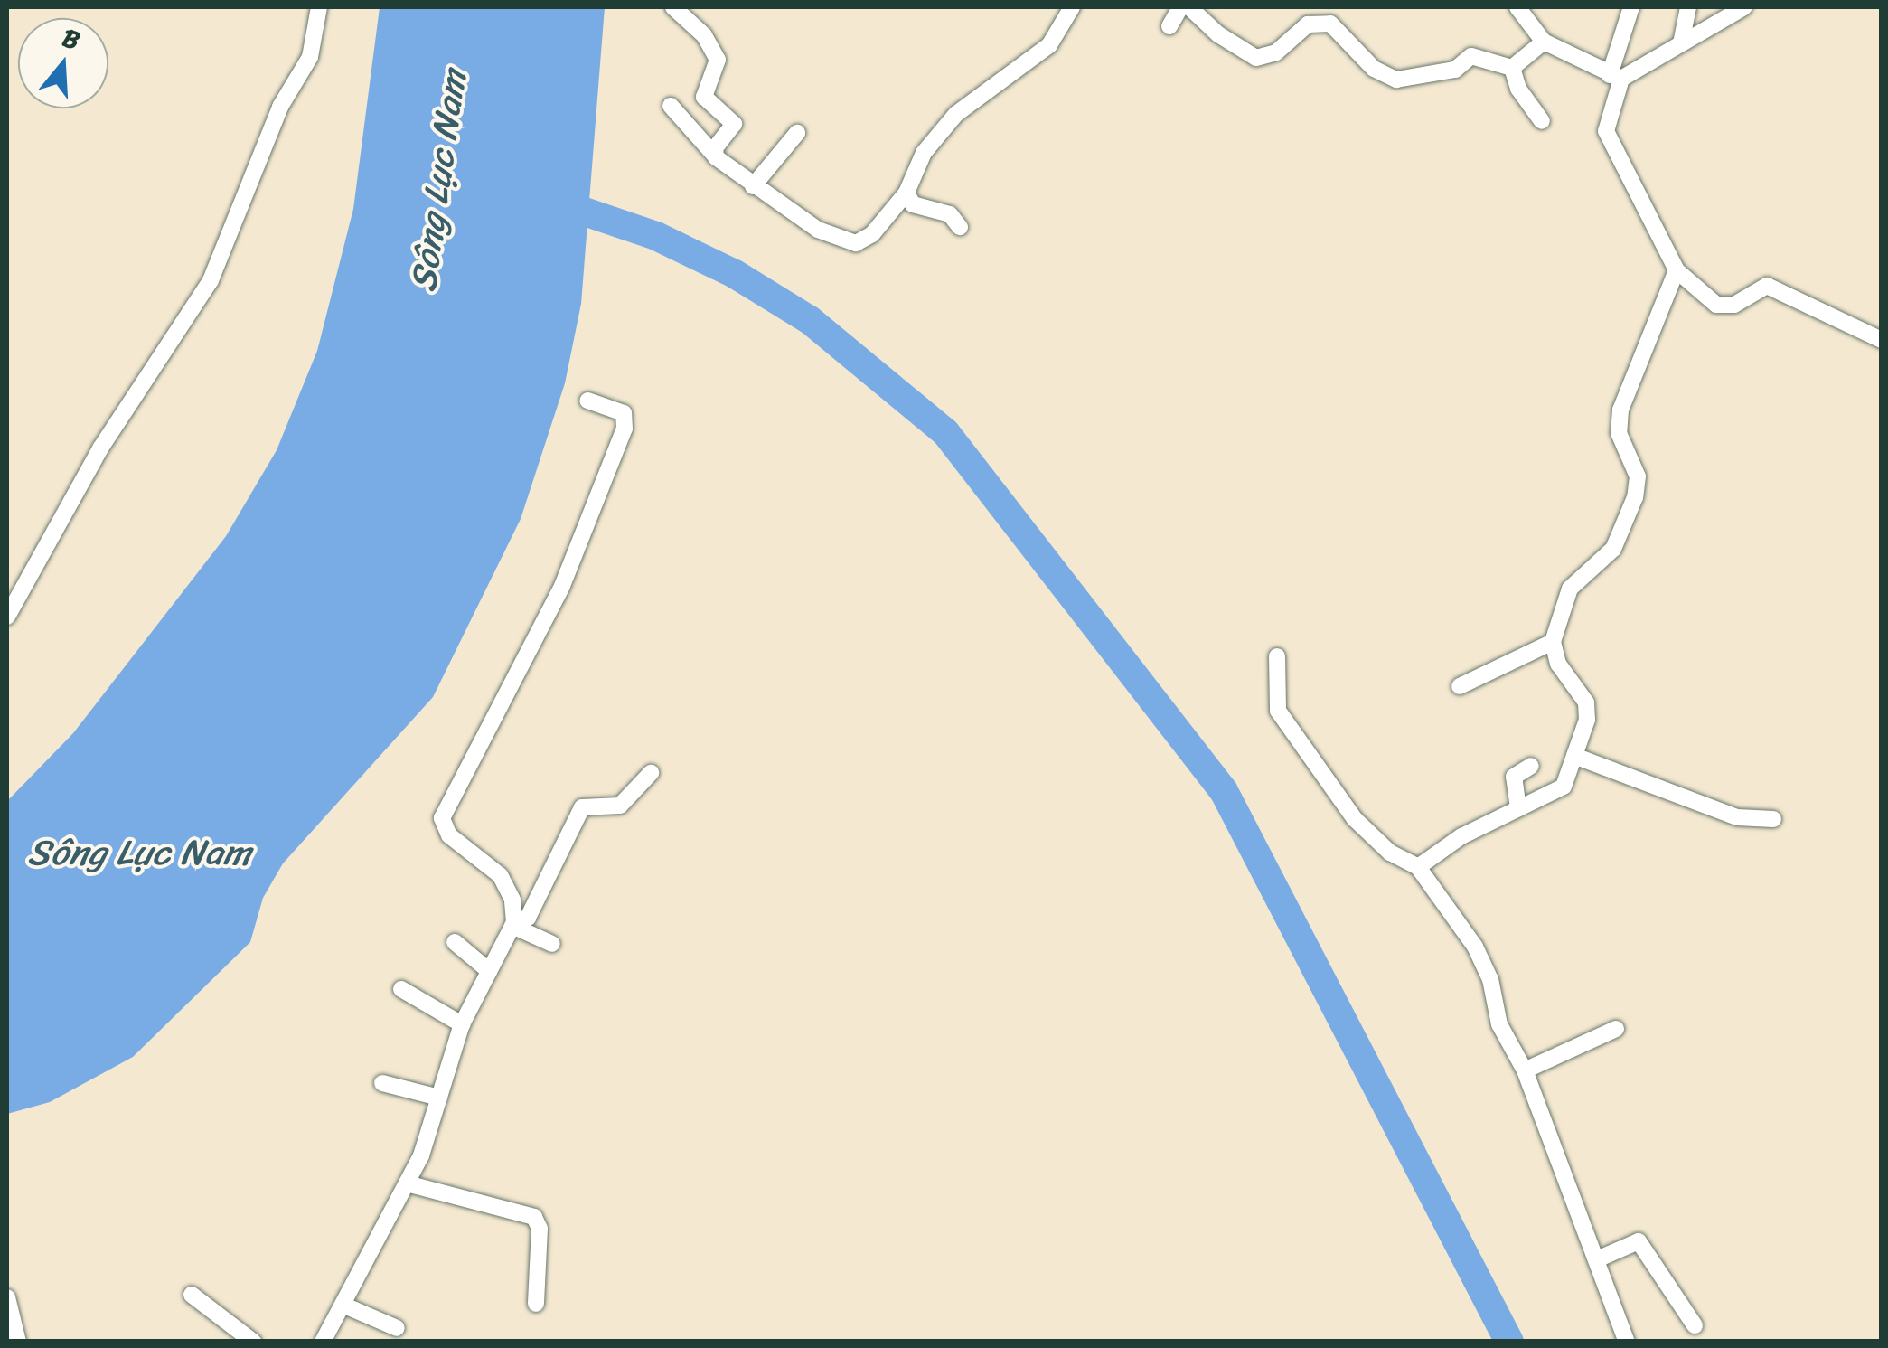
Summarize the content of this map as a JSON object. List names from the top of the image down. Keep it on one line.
{"water":["Sông Lục Nam"],"north":"top"}
